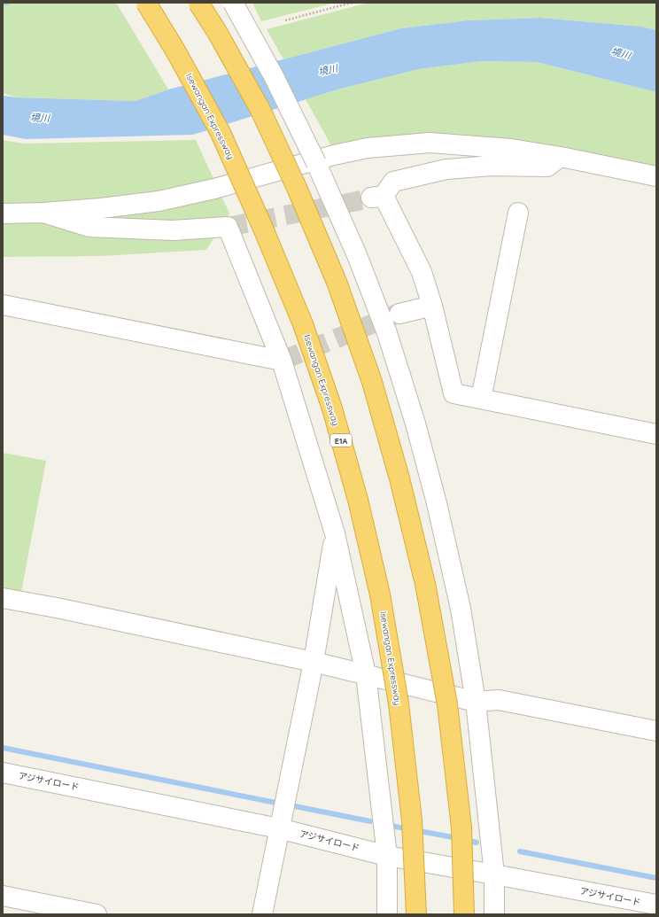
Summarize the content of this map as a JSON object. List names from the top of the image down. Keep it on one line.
{"streets":{"highway":["Isewangan Expressway","E1A"],"street":["アジサイロード"]},"water":["境川"]}
